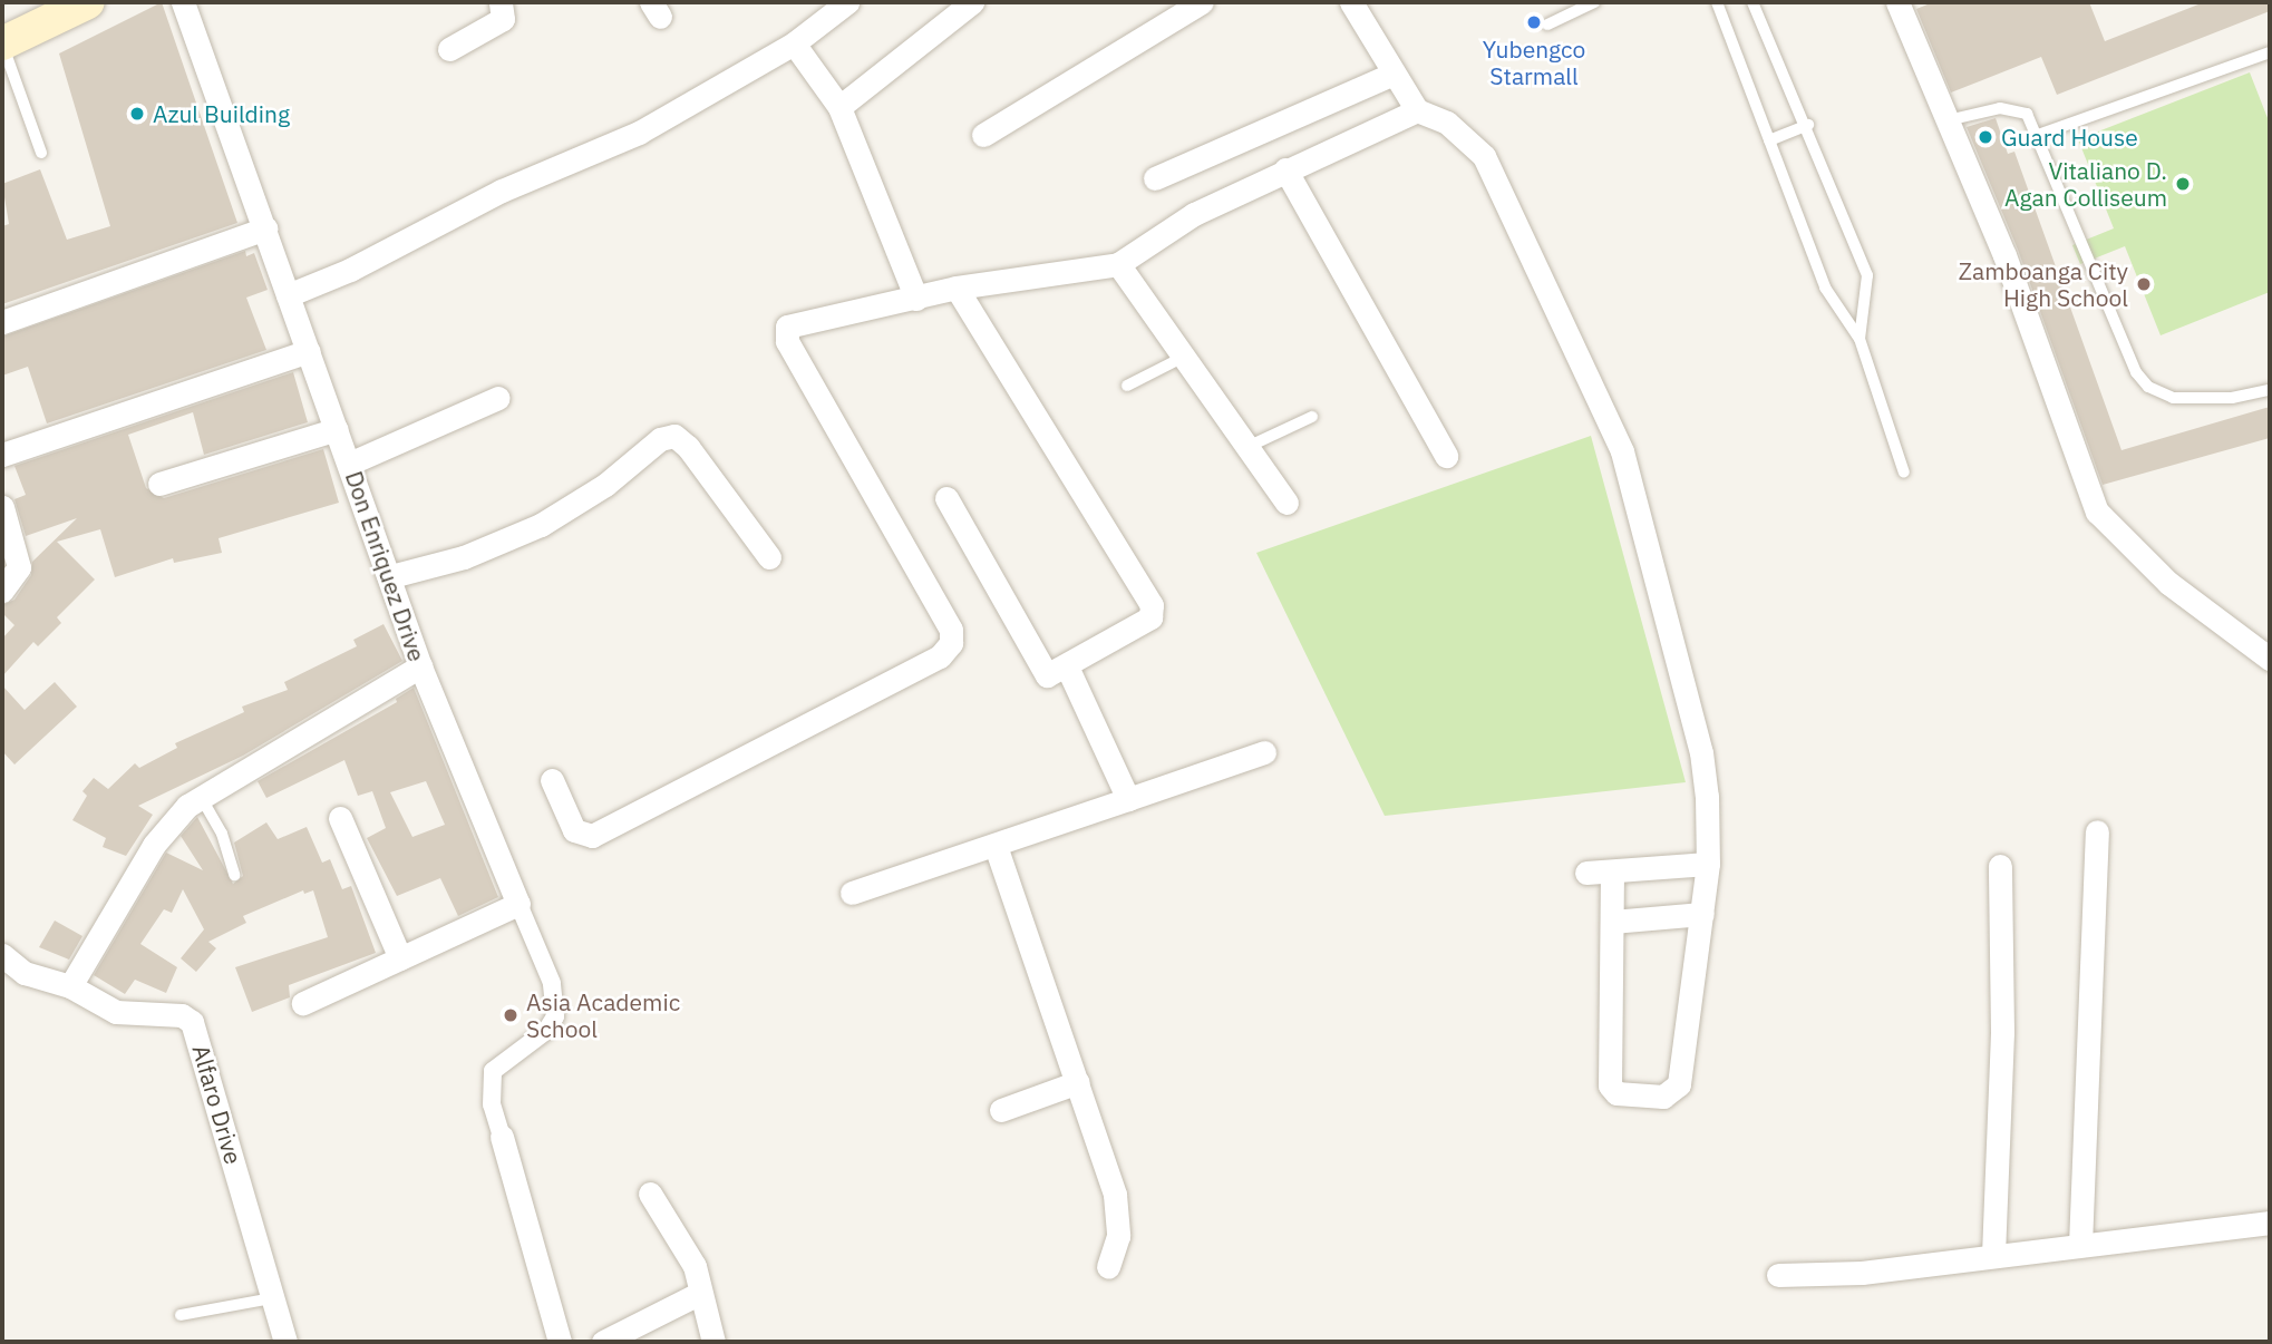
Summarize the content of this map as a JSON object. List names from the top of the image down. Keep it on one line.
{"streets":{"street":["Don Enriquez Drive","Alfaro Drive"]},"places":["Yubengco Starmall","Azul Building","Guard House","Vitaliano D. Agan Colliseum","Zamboanga City High School","Asia Academic School"]}
